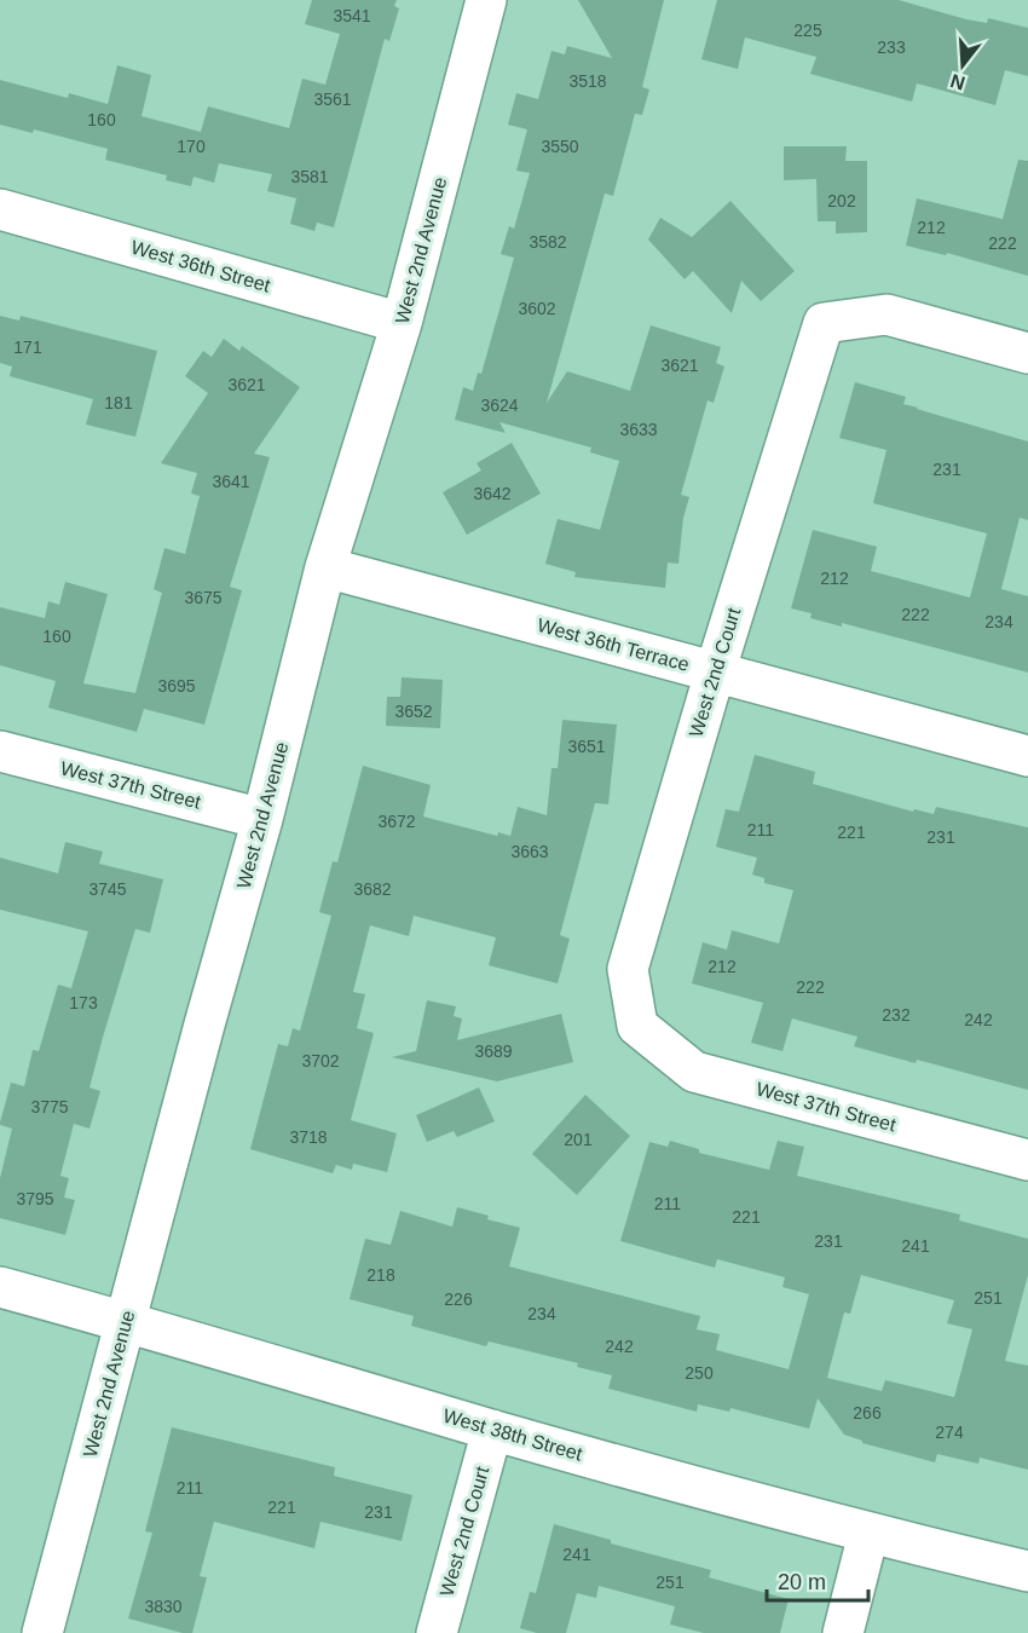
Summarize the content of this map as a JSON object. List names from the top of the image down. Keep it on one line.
{"streets":{"street":["West 2nd Avenue","West 36th Street","West 36th Terrace","West 2nd Court","West 37th Street","West 38th Street"]},"crossings":[["West 2nd Avenue","West 36th Street"],["West 2nd Avenue","West 36th Terrace"],["West 2nd Avenue","West 37th Street"],["West 2nd Avenue","West 38th Street"],["West 36th Terrace","West 2nd Court"],["West 2nd Court","West 37th Street"],["West 2nd Court","West 38th Street"]],"house_numbers":["3541","225","233","3518","3561","160","170","3550","3581","202","212","3582","222","3602","171","3621","3621","181","3624","3633","231","3641","3642","212","3675","222","234","160","3695","3652","3651","3672","211","221","231","3663","3745","3682","212","222","173","232","242","3689","3702","3775","3718","201","3795","211","221","231","241","218","251","226","234","242","250","266","274","211","221","231","241","251","3830"],"scale_bar":"20 m","north":"bottom"}
